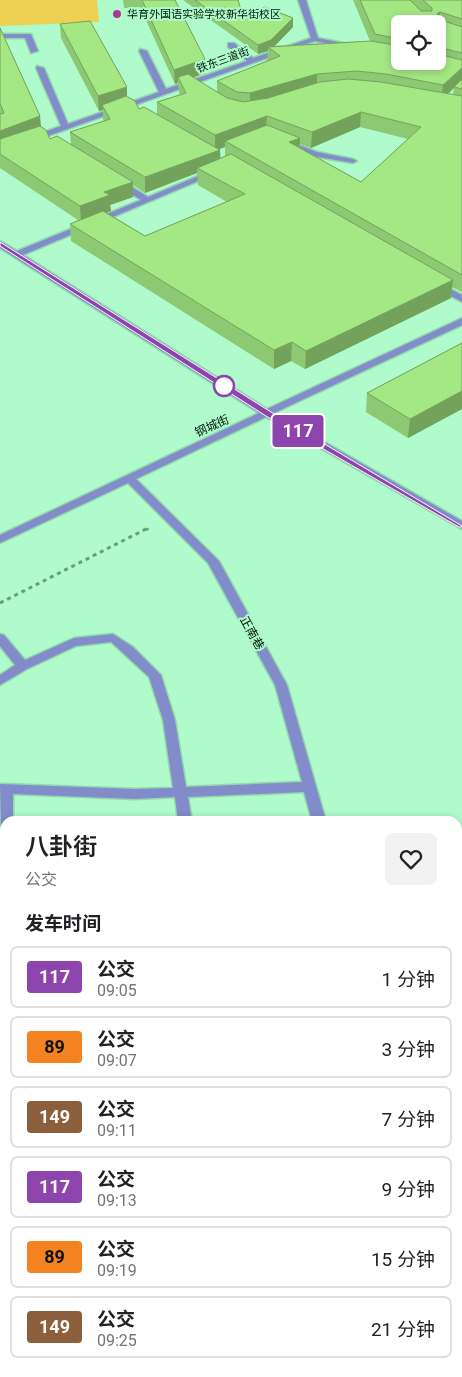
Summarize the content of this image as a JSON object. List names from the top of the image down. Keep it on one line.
{"streets":{"street":["铁东三道街","钢城街","正南巷"]},"crossings":[["钢城街","正南巷"]],"places":["华育外国语实验学校新华街校区"],"lines":["bus line 117"],"page":{"on_map":"117","heading":[["八卦街","公交"],"发车时间"],"list":[{"mark":"117","name":"公交","note":"09:05","value":"1 分钟"},{"mark":"89","name":"公交","note":"09:07","value":"3 分钟"},{"mark":"149","name":"公交","note":"09:11","value":"7 分钟"},{"mark":"117","name":"公交","note":"09:13","value":"9 分钟"},{"mark":"89","name":"公交","note":"09:19","value":"15 分钟"},{"mark":"149","name":"公交","note":"09:25","value":"21 分钟"}]}}
